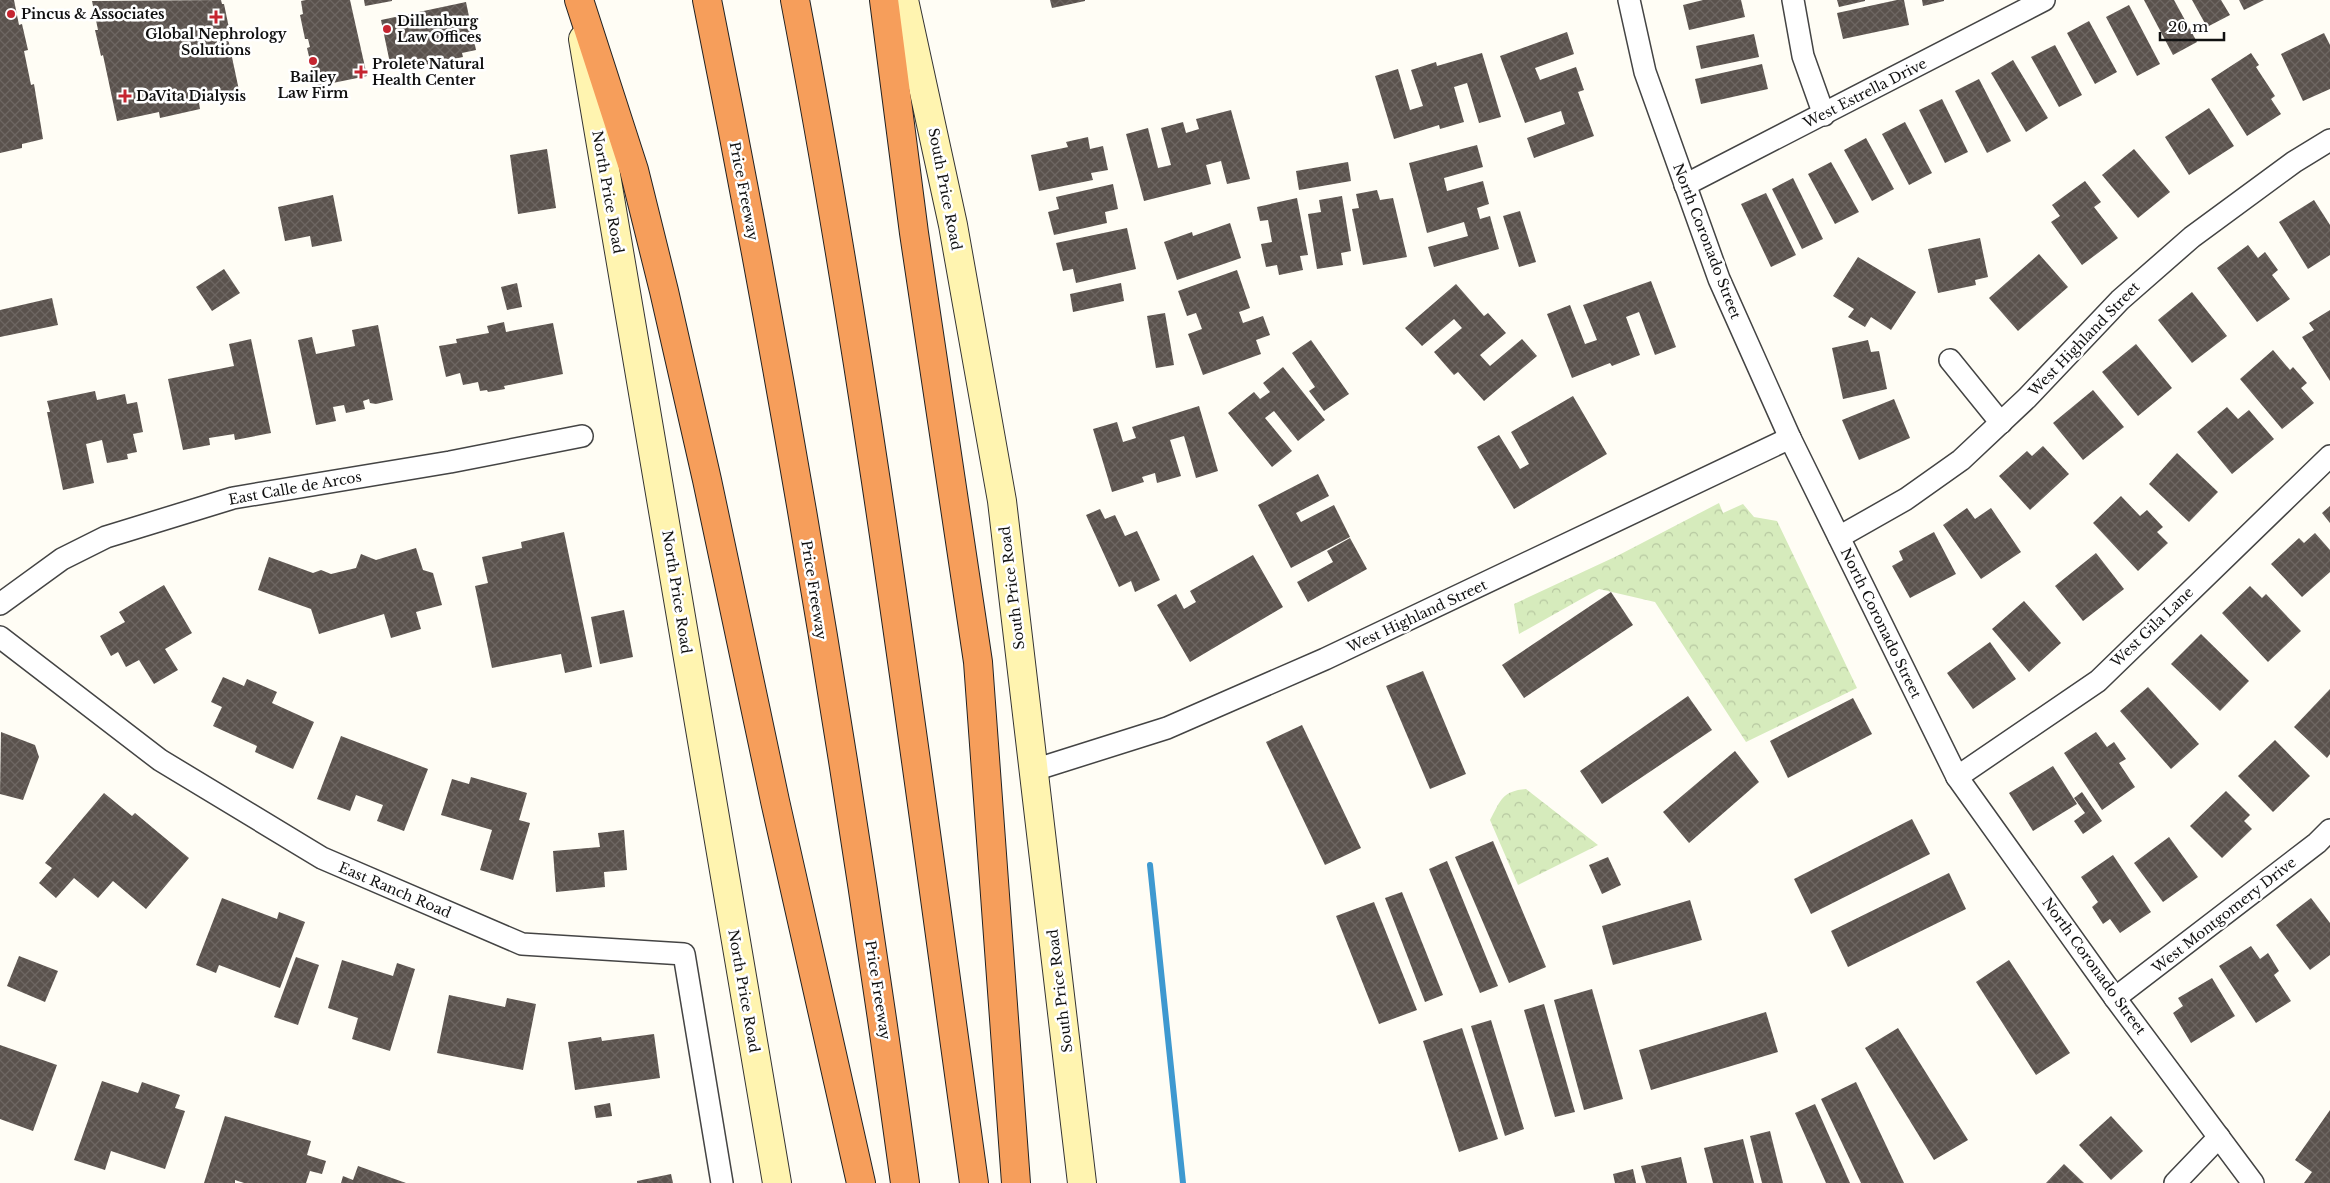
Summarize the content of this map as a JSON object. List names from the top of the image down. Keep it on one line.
{"streets":{"highway":["Price Freeway"],"main road":["South Price Road","North Price Road"],"street":["West Estrella Drive","North Coronado Street","West Highland Street","East Calle de Arcos","West Gila Lane","East Ranch Road","West Montgomery Drive"]},"crossings":[["West Estrella Drive","North Coronado Street"],["South Price Road","West Highland Street"],["North Coronado Street","West Highland Street"],["North Coronado Street","West Gila Lane"],["North Coronado Street","West Montgomery Drive"]],"places":{"other":["Pincus & Associates","Dillenburg Law Offices","Bailey Law Firm"],"health":["Global Nephrology Solutions","Prolete Natural Health Center","DaVita Dialysis"]},"scale_bar":"20 m"}
